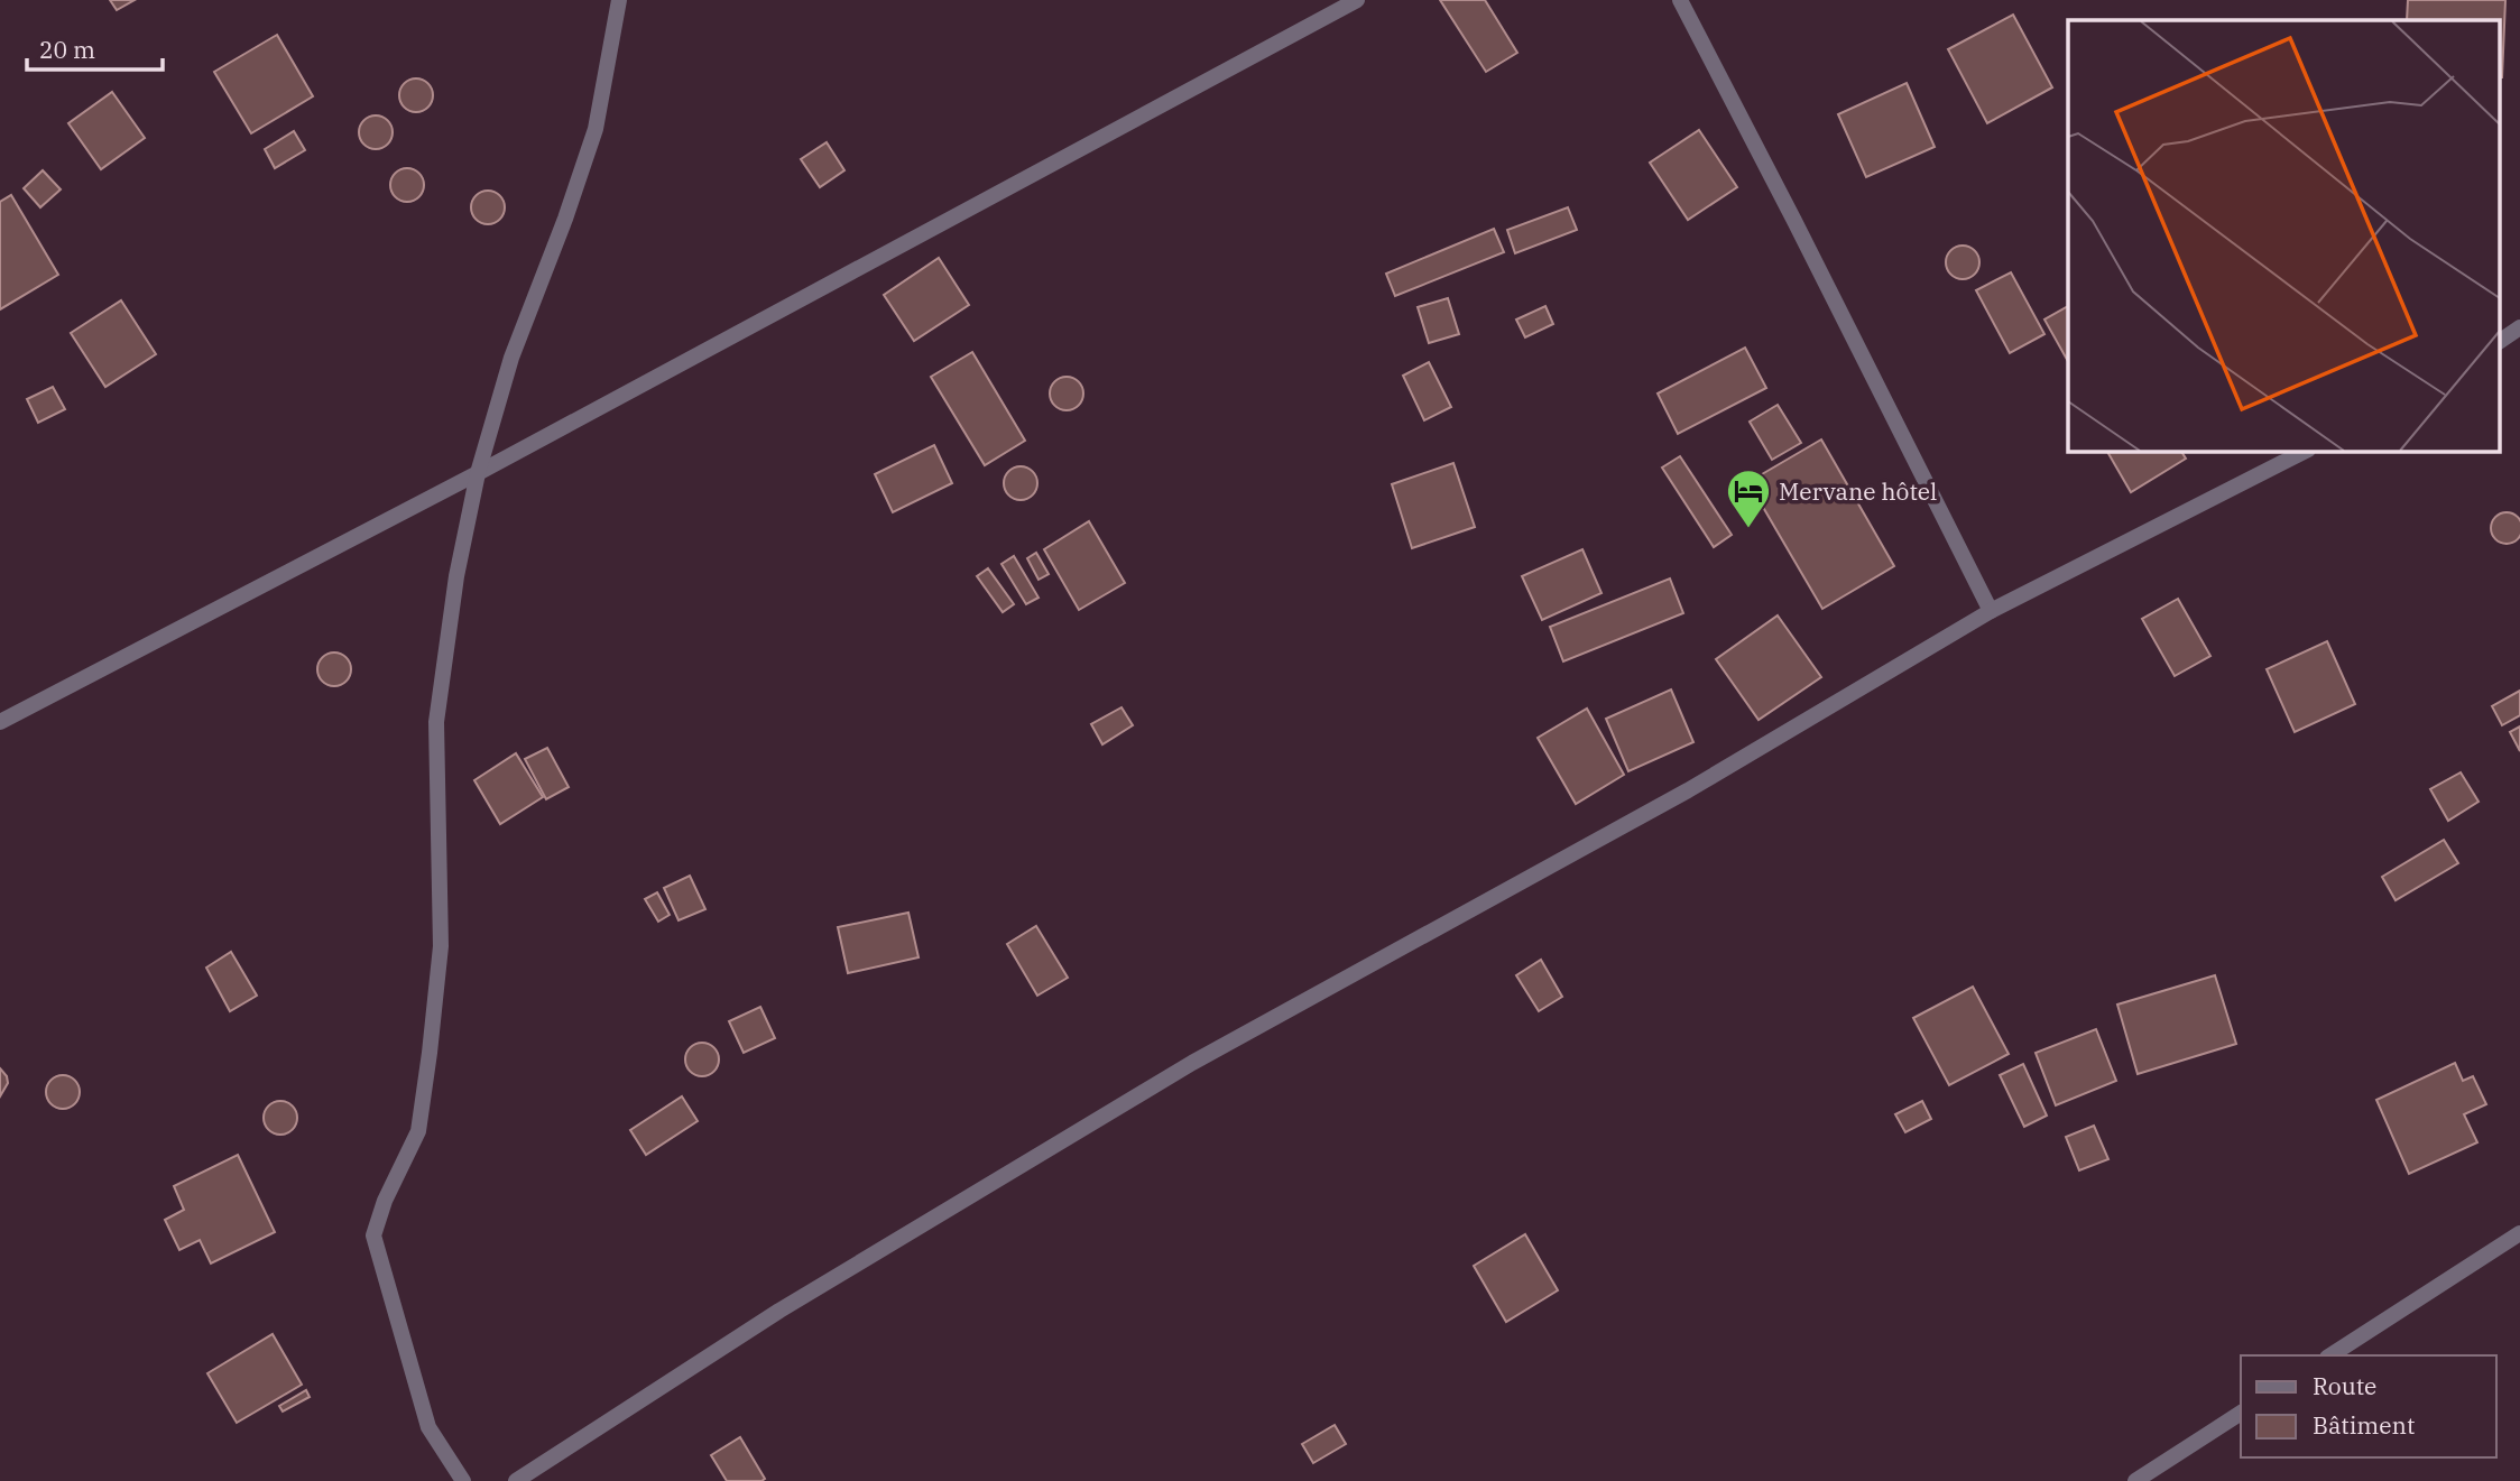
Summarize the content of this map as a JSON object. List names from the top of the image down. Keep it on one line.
{"places":{"hotel":["Mervane hôtel"]},"legend":["Route","Bâtiment"],"scale_bar":"20 m"}
